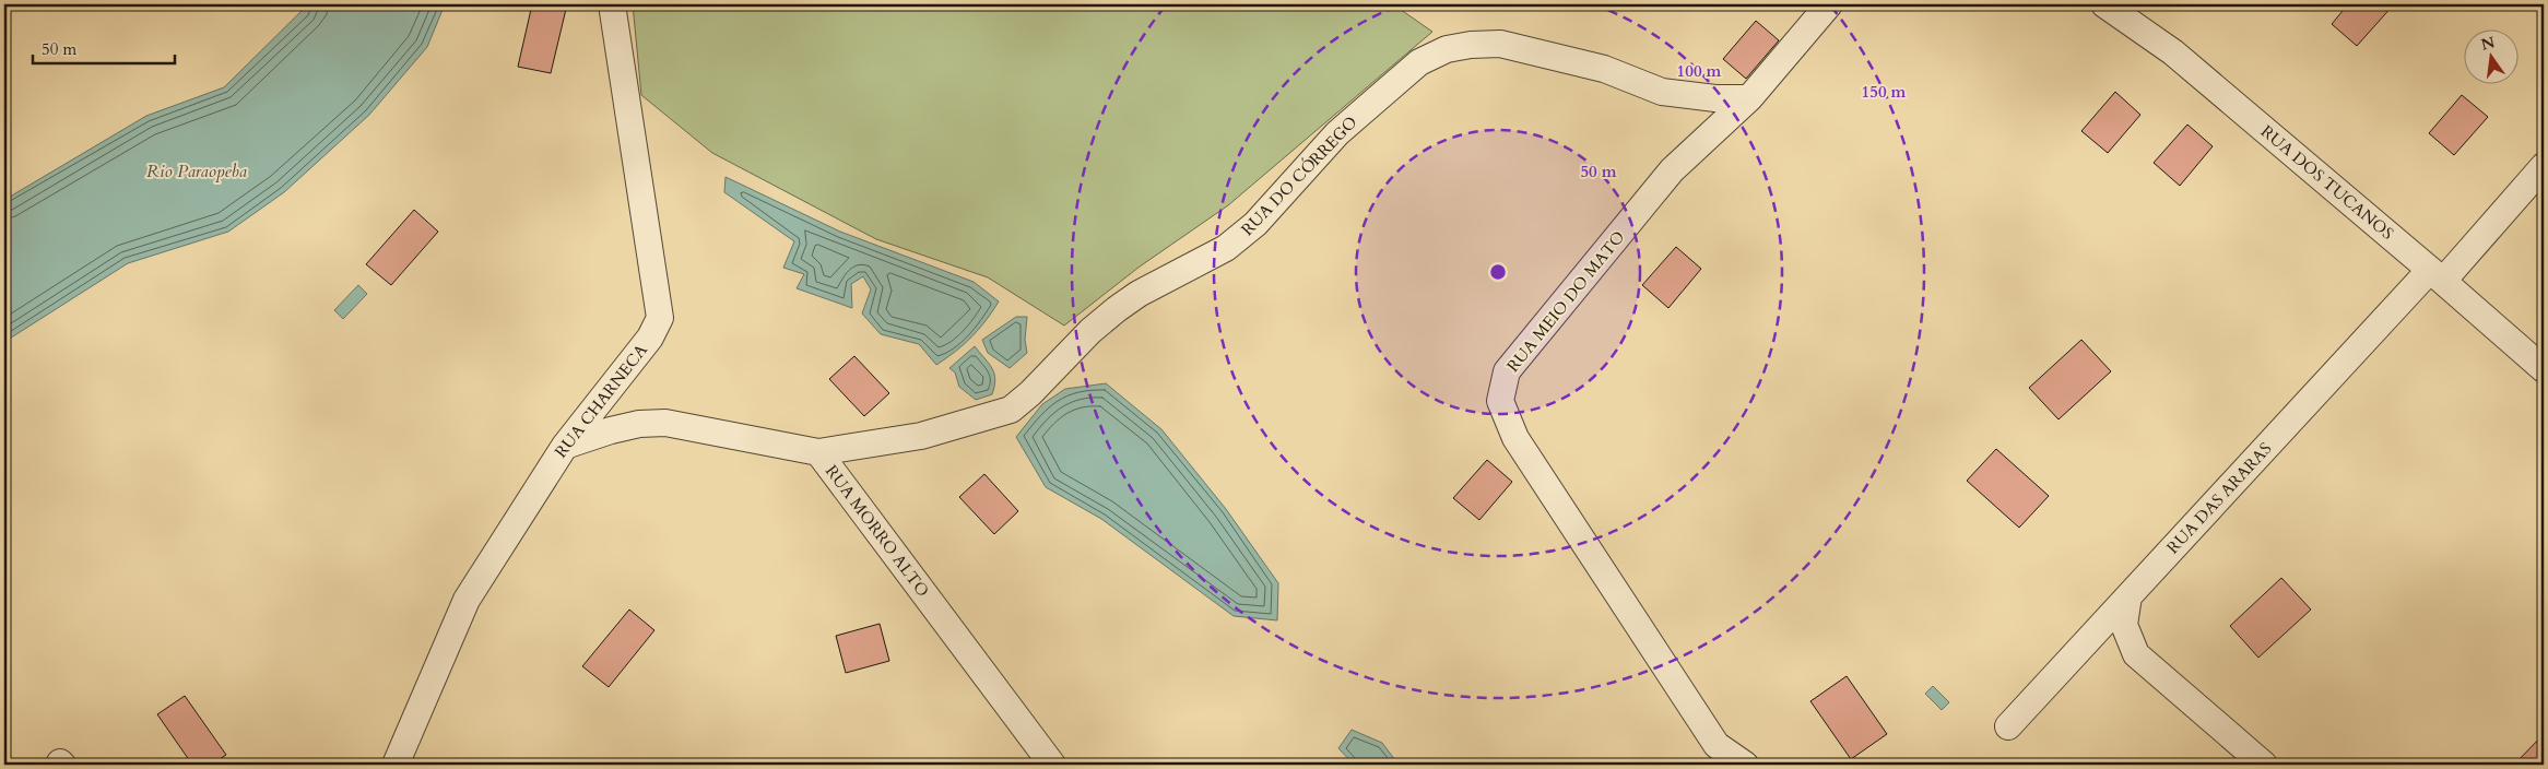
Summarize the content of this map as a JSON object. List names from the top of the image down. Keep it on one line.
{"streets":{"street":["RUA DO CÓRREGO","RUA DOS TUCANOS","RUA MEIO DO MATO","RUA CHARNECA","RUA DAS ARARAS","RUA MORRO ALTO"]},"crossings":[["RUA DO CÓRREGO","RUA MEIO DO MATO"],["RUA DO CÓRREGO","RUA MORRO ALTO"],["RUA DOS TUCANOS","RUA DAS ARARAS"],["RUA CHARNECA","RUA MORRO ALTO"]],"water":["Rio Paraopeba"],"scale_bar":"50 m","north":"top","rings":["100 m","150 m","50 m"]}
